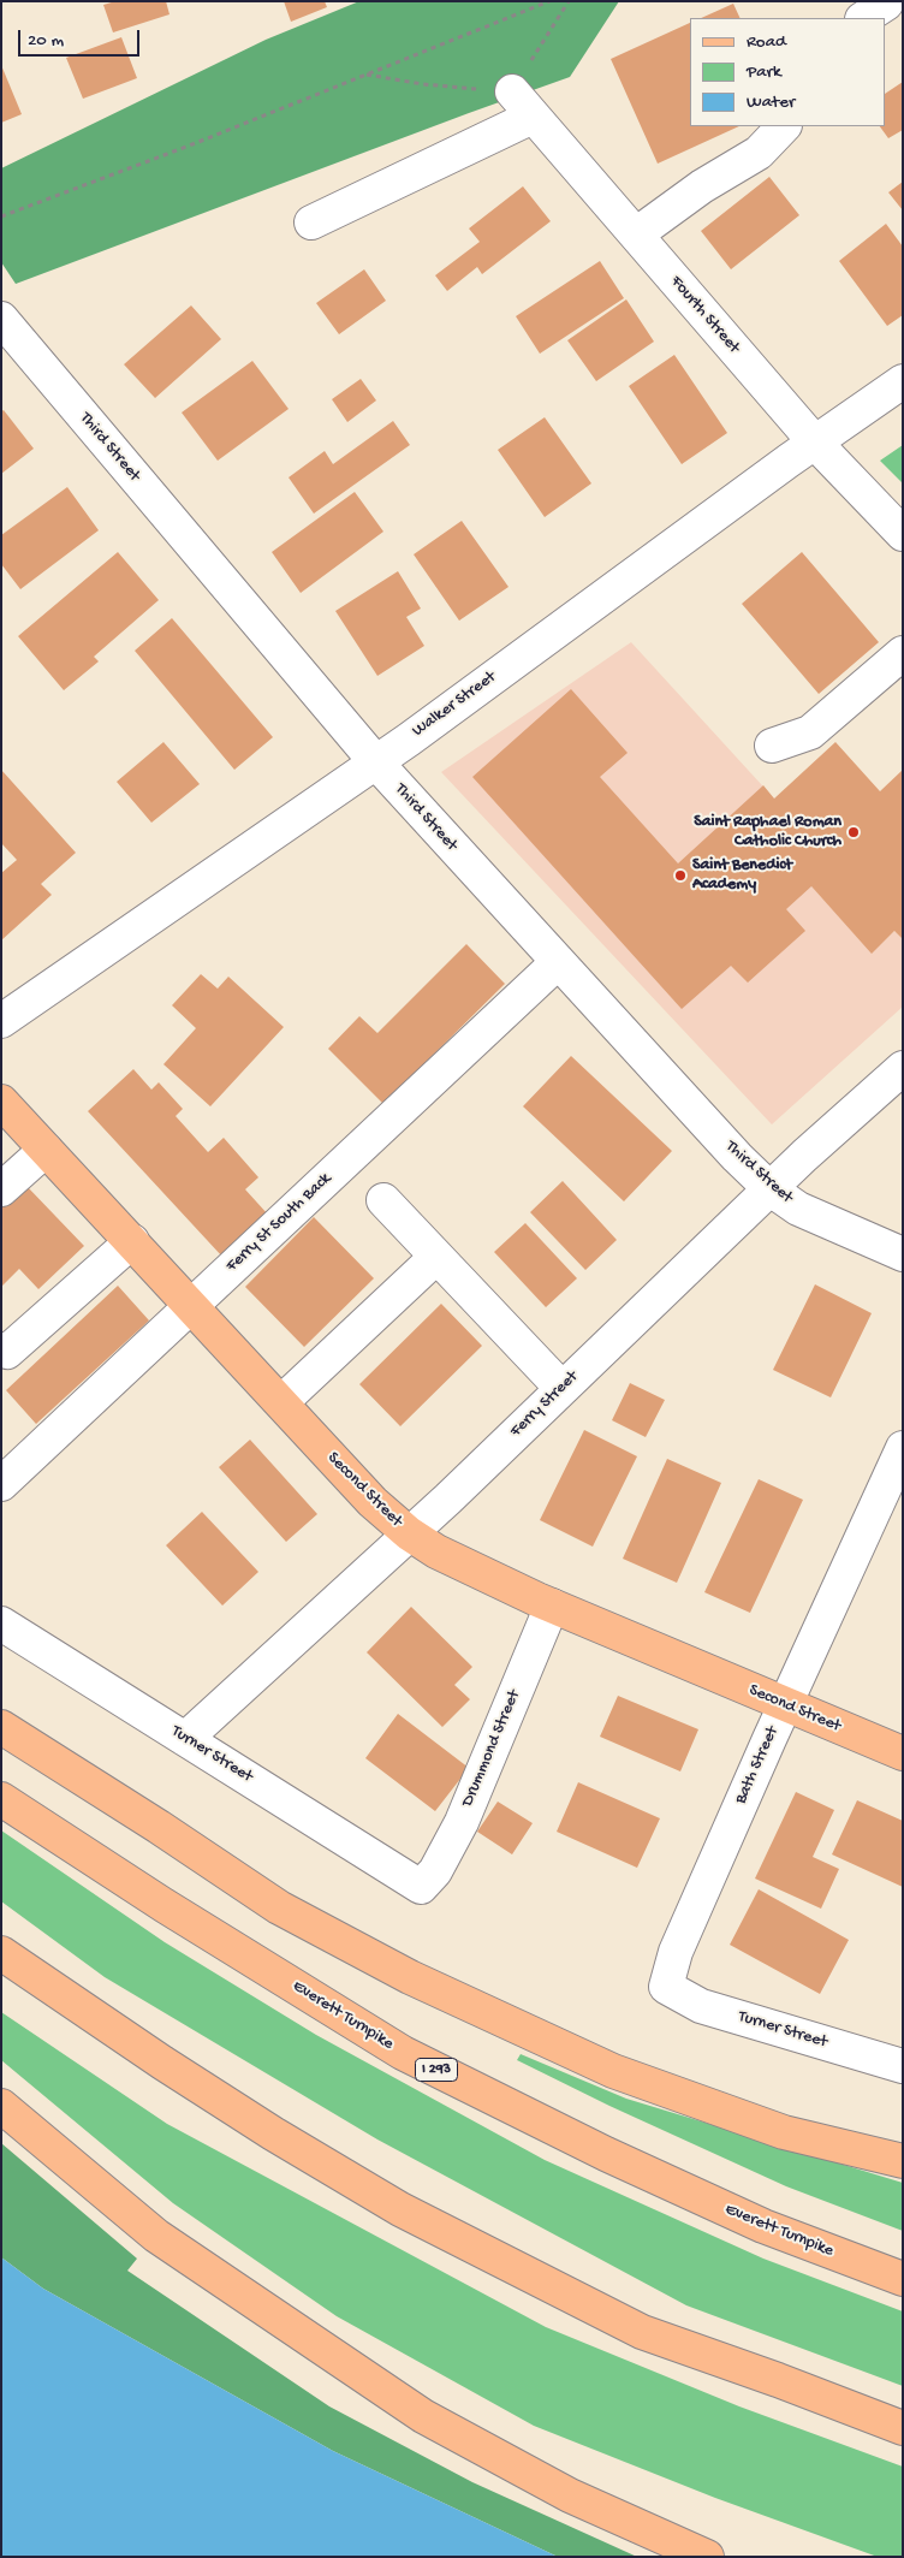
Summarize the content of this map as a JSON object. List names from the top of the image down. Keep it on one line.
{"streets":{"main road":["Second Street","Everett Turnpike","I 293"],"street":["Fourth Street","Third Street","Walker Street","Ferry St South Back","Ferry Street","Drummond Street","Turner Street","Bath Street"]},"crossings":[["Fourth Street","Walker Street"],["Third Street","Walker Street"],["Third Street","Ferry St South Back"],["Third Street","Ferry Street"],["Ferry St South Back","Second Street"],["Ferry Street","Second Street"],["Ferry Street","Turner Street"],["Second Street","Drummond Street"],["Second Street","Bath Street"],["Drummond Street","Turner Street"],["Turner Street","Bath Street"]],"places":["Saint Raphael Roman Catholic Church","Saint Benedict Academy"],"legend":["Road","Park","Water"],"scale_bar":"20 m"}
